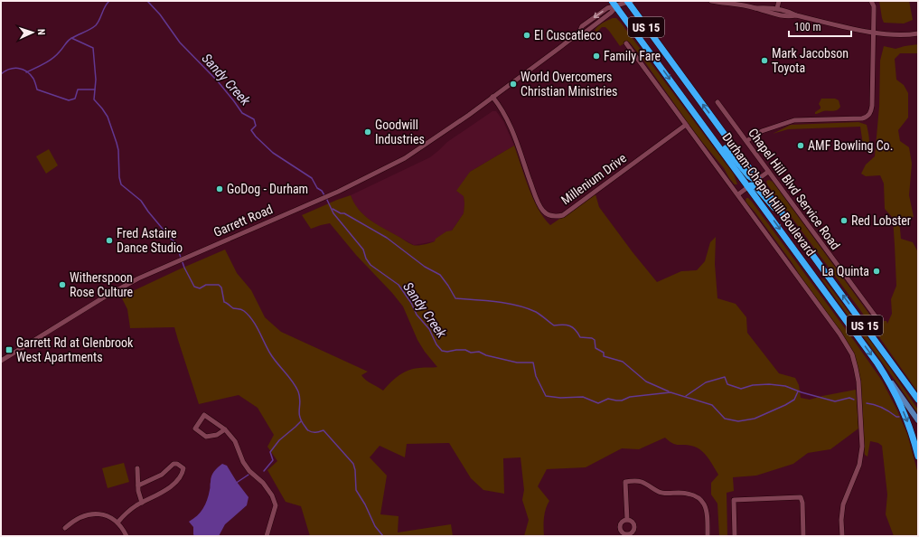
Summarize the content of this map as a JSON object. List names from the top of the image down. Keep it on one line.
{"streets":{"highway":["US 15","Durham-Chapel Hill Boulevard"],"street":["Millenium Drive","Chapel Hill Blvd Service Road","Garrett Road"]},"crossings":[["US 15","Durham-Chapel Hill Boulevard"],["Millenium Drive","Garrett Road"],["Durham-Chapel Hill Boulevard","Garrett Road"]],"water":["Sandy Creek"],"places":{"other":["El Cuscatleco","Family Fare","Mark Jacobson Toyota","World Overcomers Christian Ministries","Goodwill Industries","AMF Bowling Co.","GoDog - Durham","Red Lobster","Fred Astaire Dance Studio","La Quinta","Witherspoon Rose Culture"],"transit":["Garrett Rd at Glenbrook West Apartments"]},"scale_bar":"100 m","north":"right"}
